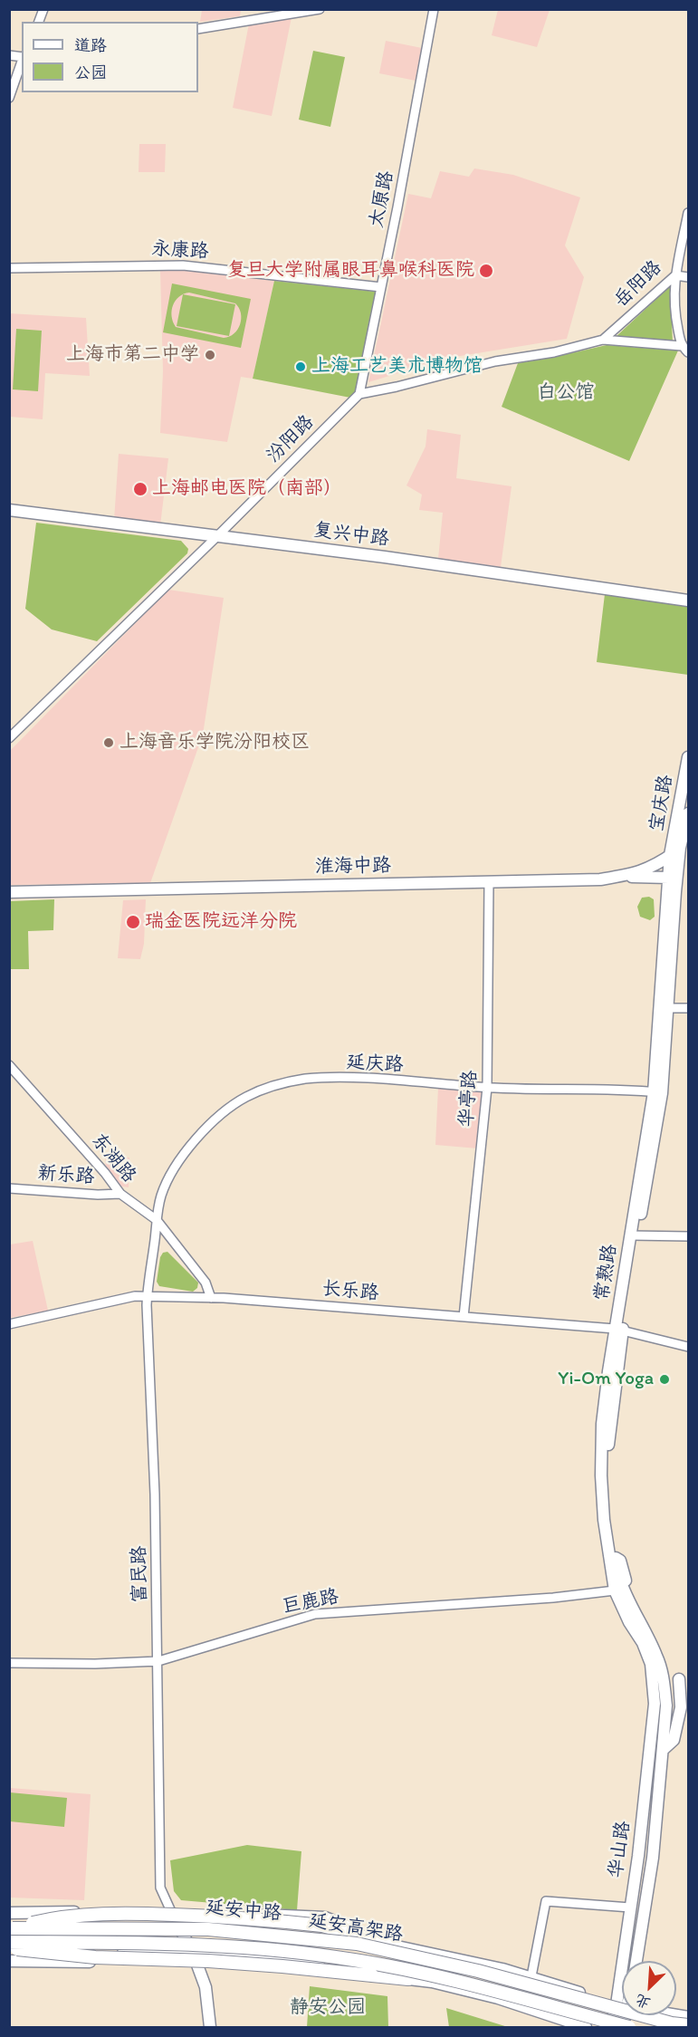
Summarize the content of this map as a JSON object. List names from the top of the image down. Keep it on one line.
{"streets":{"highway":["延安高架路"],"main road":["复兴中路","宝庆路","淮海中路","常熟路","华山路","延安中路"],"street":["太原路","永康路","岳阳路","汾阳路","延庆路","华亭路","东湖路","新乐路","长乐路","富民路","巨鹿路"]},"crossings":[["太原路","永康路"],["太原路","汾阳路"],["汾阳路","复兴中路"],["宝庆路","淮海中路"],["宝庆路","常熟路"],["淮海中路","华亭路"],["淮海中路","常熟路"],["延庆路","华亭路"],["延庆路","东湖路"],["延庆路","常熟路"],["延庆路","富民路"],["华亭路","长乐路"],["东湖路","新乐路"],["东湖路","长乐路"],["东湖路","富民路"],["常熟路","长乐路"],["常熟路","巨鹿路"],["常熟路","华山路"],["长乐路","富民路"],["富民路","巨鹿路"],["富民路","延安中路"],["华山路","延安中路"],["延安中路","延安高架路"]],"parks":["白公馆","静安公园"],"places":["复旦大学附属眼耳鼻喉科医院","上海市第二中学","上海工艺美术博物馆","上海邮电医院（南部）","上海音乐学院汾阳校区","瑞金医院远洋分院","Yi-Om Yoga"],"legend":["道路","公园"],"north":"bottom left"}
